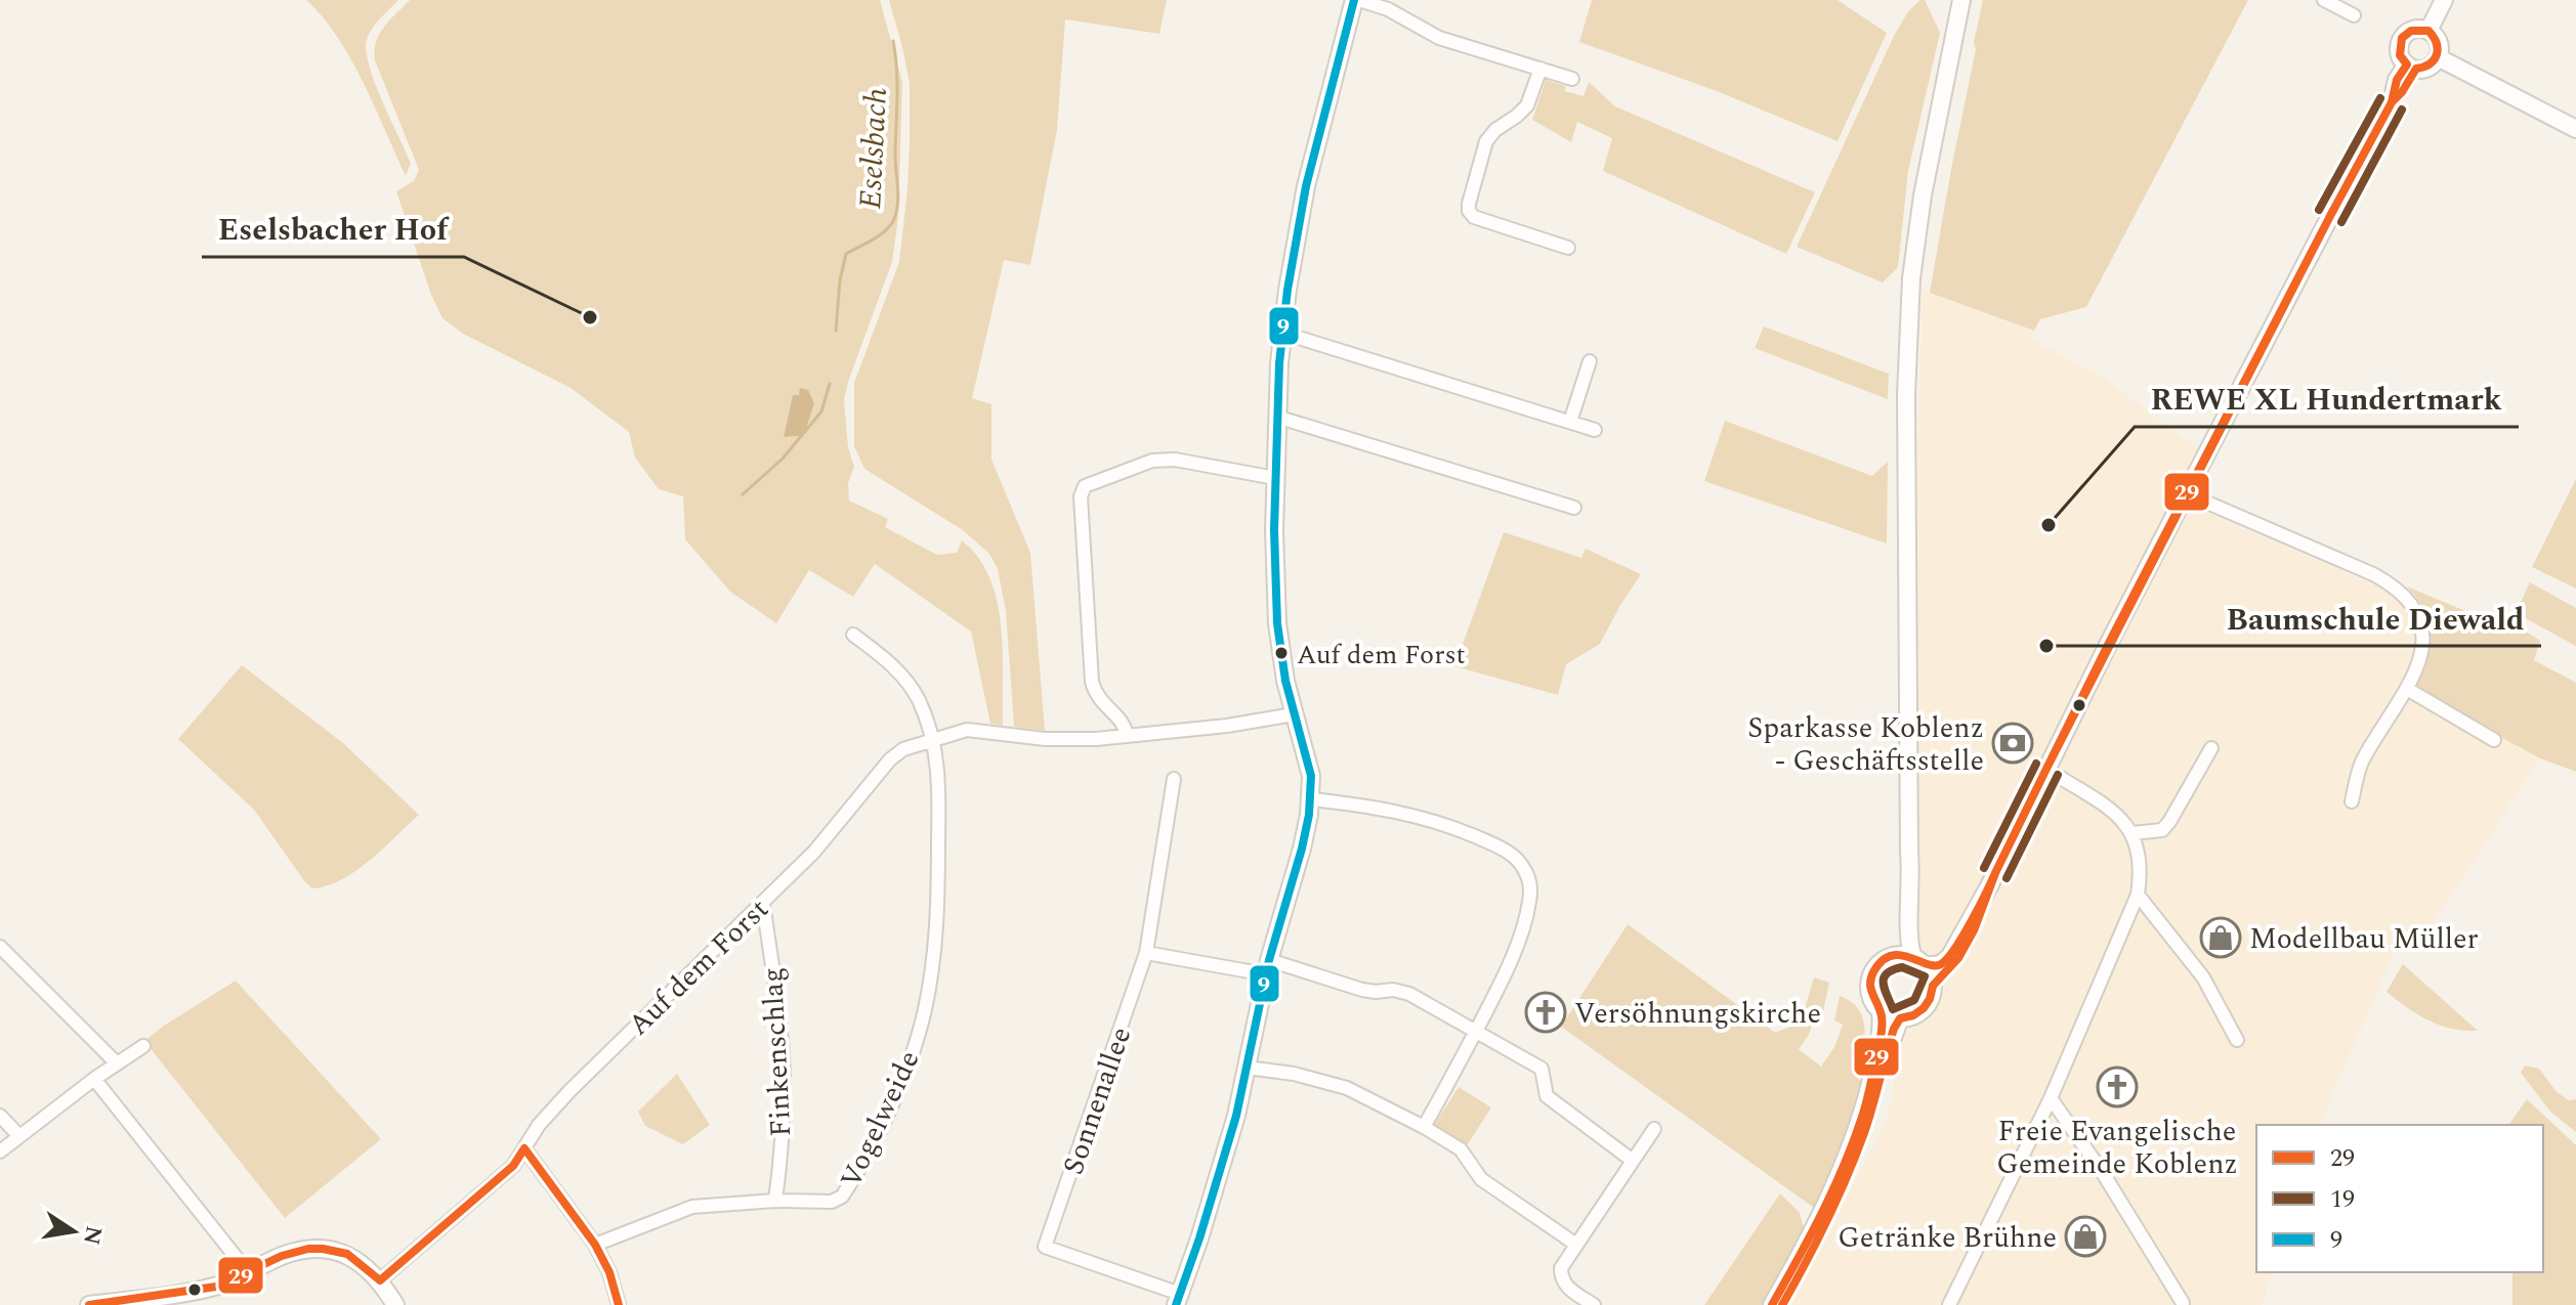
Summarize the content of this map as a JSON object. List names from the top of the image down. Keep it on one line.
{"streets":{"street":["Auf dem Forst","Finkenschlag","Sonnenallee","Vogelweide"]},"crossings":[["Auf dem Forst","Finkenschlag"],["Auf dem Forst","Vogelweide"],["Finkenschlag","Vogelweide"]],"water":["Eselsbach"],"places":{"other":["Eselsbacher Hof","REWE XL Hundertmark","Baumschule Diewald","Auf dem Forst"],"bank":["Sparkasse Koblenz - Geschäftsstelle"],"shop":["Modellbau Müller","Getränke Brühne"],"church":["Versöhnungskirche","Freie Evangelische Gemeinde Koblenz"]},"lines":["transit line 9","transit line 29","transit line 19"],"legend":["29","19","9"],"north":"right"}
